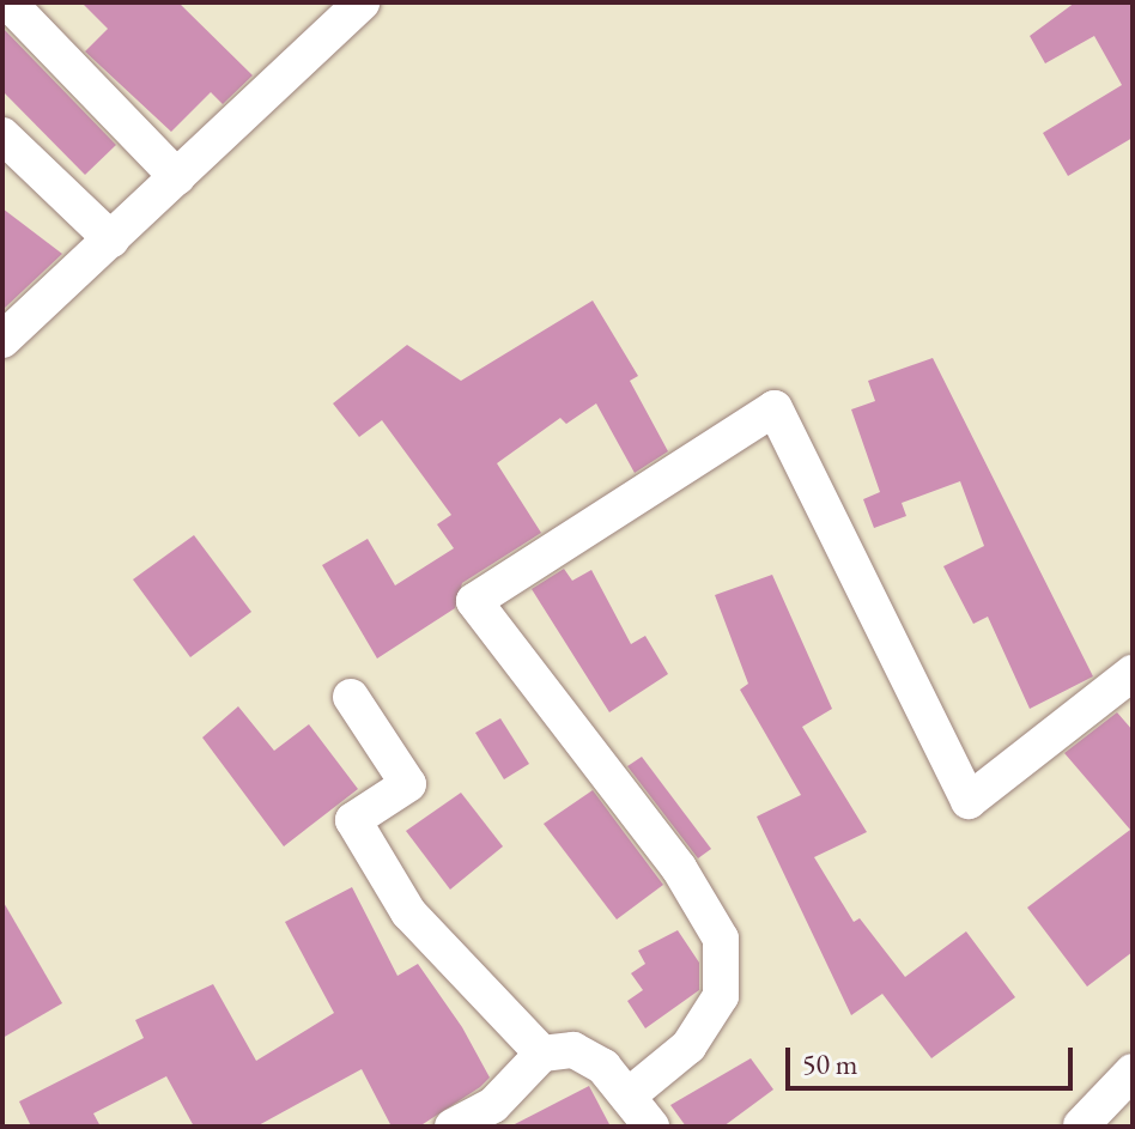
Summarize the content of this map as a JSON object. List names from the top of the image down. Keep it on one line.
{"scale_bar":"50 m"}
